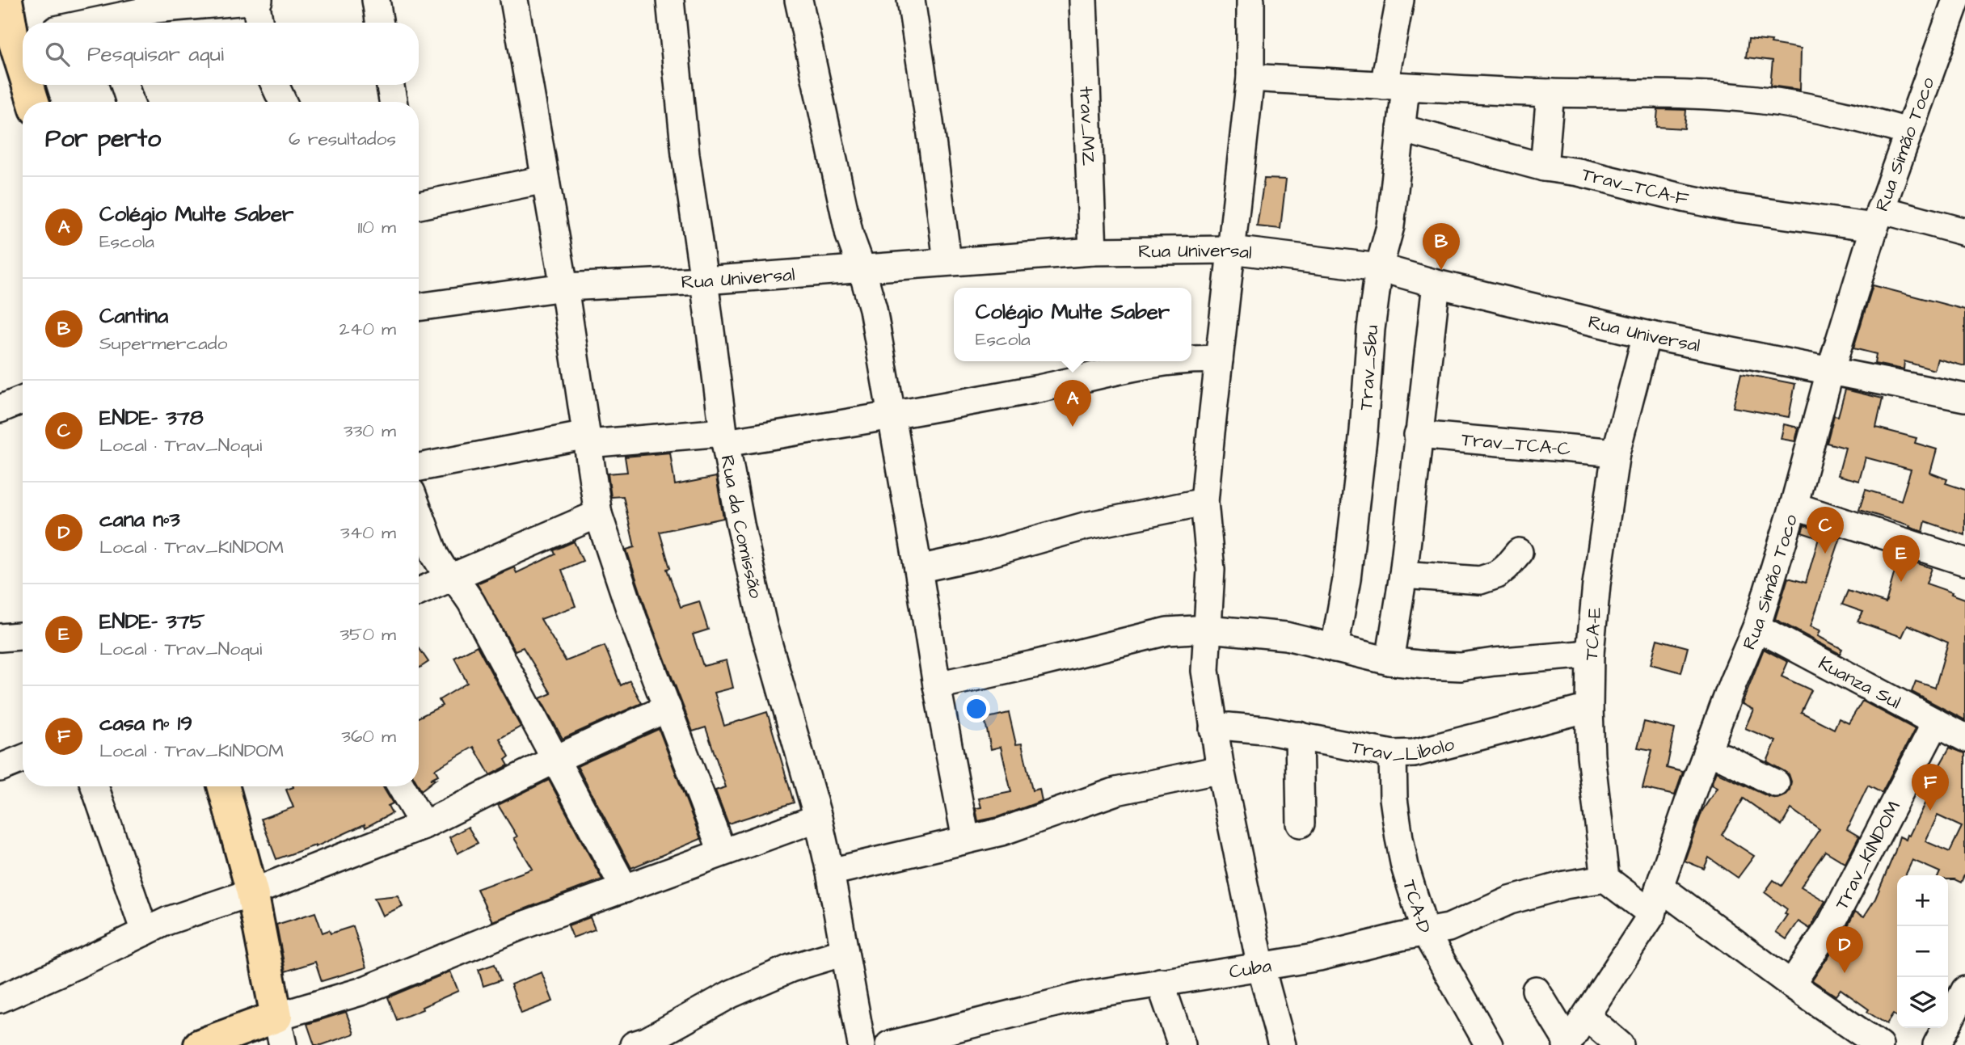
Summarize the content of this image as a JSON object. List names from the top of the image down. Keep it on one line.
{"streets":{"street":["trav_MZ","Rua Simão Toco","Trav_TCA-F","Rua Universal","Trav_Sbu","Trav_TCA-C","Rua da Comissão","TCA-E","Kuanza Sul","Trav_Libolo","Trav_KINDOM","TCA-D","Cuba"]},"crossings":[["trav_MZ","Rua Universal"],["Rua Simão Toco","Trav_TCA-F"],["Rua Simão Toco","Rua Universal"],["Rua Simão Toco","Kuanza Sul"],["Trav_TCA-F","Trav_Sbu"],["Rua Universal","Trav_Sbu"],["Rua Universal","Rua da Comissão"],["Rua Universal","TCA-E"],["Trav_TCA-C","TCA-E"],["TCA-E","Trav_Libolo"],["TCA-E","Cuba"],["Kuanza Sul","Trav_KINDOM"],["Trav_Libolo","TCA-D"],["TCA-D","Cuba"]],"page":{"search":"Pesquisar aqui","heading":["Por perto","6 resultados"],"list":[{"mark":"A","name":"Colégio Multe Saber","note":"Escola","value":"110 m"},{"mark":"B","name":"Cantina","note":"Supermercado","value":"240 m"},{"mark":"C","name":"ENDE- 378","note":"Local · Trav_Noqui","value":"330 m"},{"mark":"D","name":"cana nº3","note":"Local · Trav_KINDOM","value":"340 m"},{"mark":"E","name":"ENDE- 375","note":"Local · Trav_Noqui","value":"350 m"},{"mark":"F","name":"casa nº 19","note":"Local · Trav_KINDOM","value":"360 m"}],"pins":["B","A","C","E","F","D"],"popup":["Colégio Multe Saber","Escola"],"map_buttons":["+","−"]}}
